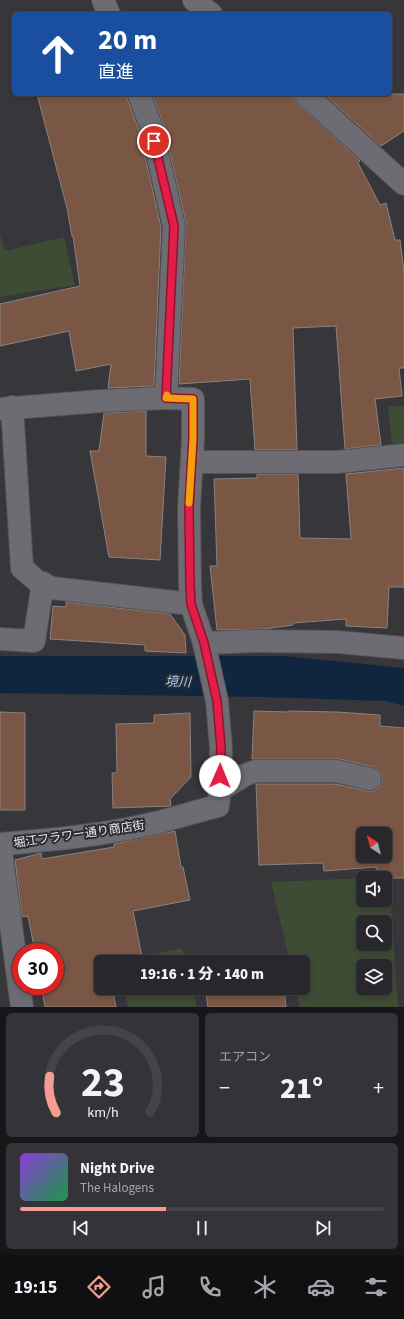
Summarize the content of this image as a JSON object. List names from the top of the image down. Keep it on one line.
{"streets":{"street":["堀江フラワー通り商店街"]},"water":["境川"],"north":"top left","page":{"turn":["20 m","直進"],"limit":"30","trip":"19:16 · 1 分 · 140 m","tile":"エアコン","heat":["−","21°","+"],"song":["Night Drive","The Halogens"],"tabs":"19:15","gauge":["23","km/h"]}}
